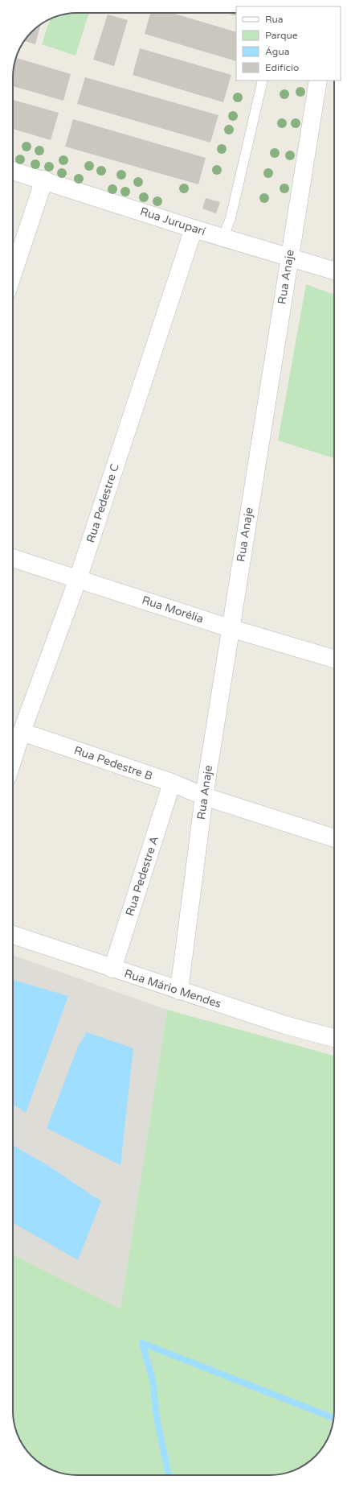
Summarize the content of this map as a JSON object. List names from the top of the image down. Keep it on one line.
{"streets":{"street":["Rua Juruparí","Rua Anaje","Rua Pedestre C","Rua Morélia","Rua Pedestre B","Rua Pedestre A","Rua Mário Mendes"]},"crossings":[["Rua Juruparí","Rua Anaje"],["Rua Juruparí","Rua Pedestre C"],["Rua Anaje","Rua Morélia"],["Rua Anaje","Rua Pedestre B"],["Rua Anaje","Rua Mário Mendes"],["Rua Pedestre C","Rua Morélia"],["Rua Pedestre C","Rua Pedestre B"],["Rua Pedestre B","Rua Pedestre A"],["Rua Pedestre A","Rua Mário Mendes"]],"legend":["Rua","Parque","Água","Edifício"]}
